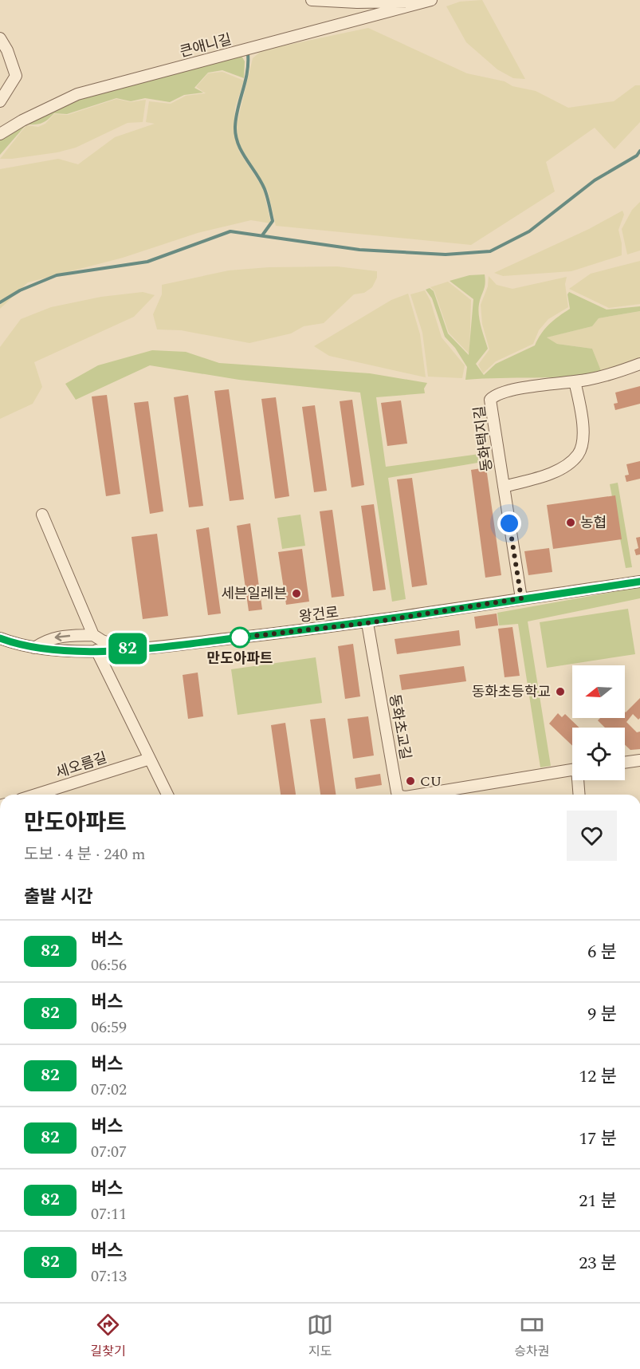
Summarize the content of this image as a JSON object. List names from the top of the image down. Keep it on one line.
{"streets":{"street":["큰애니길","동화택지길","왕건로","동화초교길","세오름길"]},"crossings":[["동화택지길","왕건로"],["왕건로","동화초교길"]],"places":["농협","세븐일레븐","만도아파트","동화초등학교","CU"],"lines":["bus line 82"],"north":"left","page":{"on_map":"82","heading":[["만도아파트","도보 · 4 분 · 240 m"],"출발 시간"],"list":[{"mark":"82","name":"버스","note":"06:56","value":"6 분"},{"mark":"82","name":"버스","note":"06:59","value":"9 분"},{"mark":"82","name":"버스","note":"07:02","value":"12 분"},{"mark":"82","name":"버스","note":"07:07","value":"17 분"},{"mark":"82","name":"버스","note":"07:11","value":"21 분"},{"mark":"82","name":"버스","note":"07:13","value":"23 분"}],"tabs":["길찾기","지도","승차권"]}}
